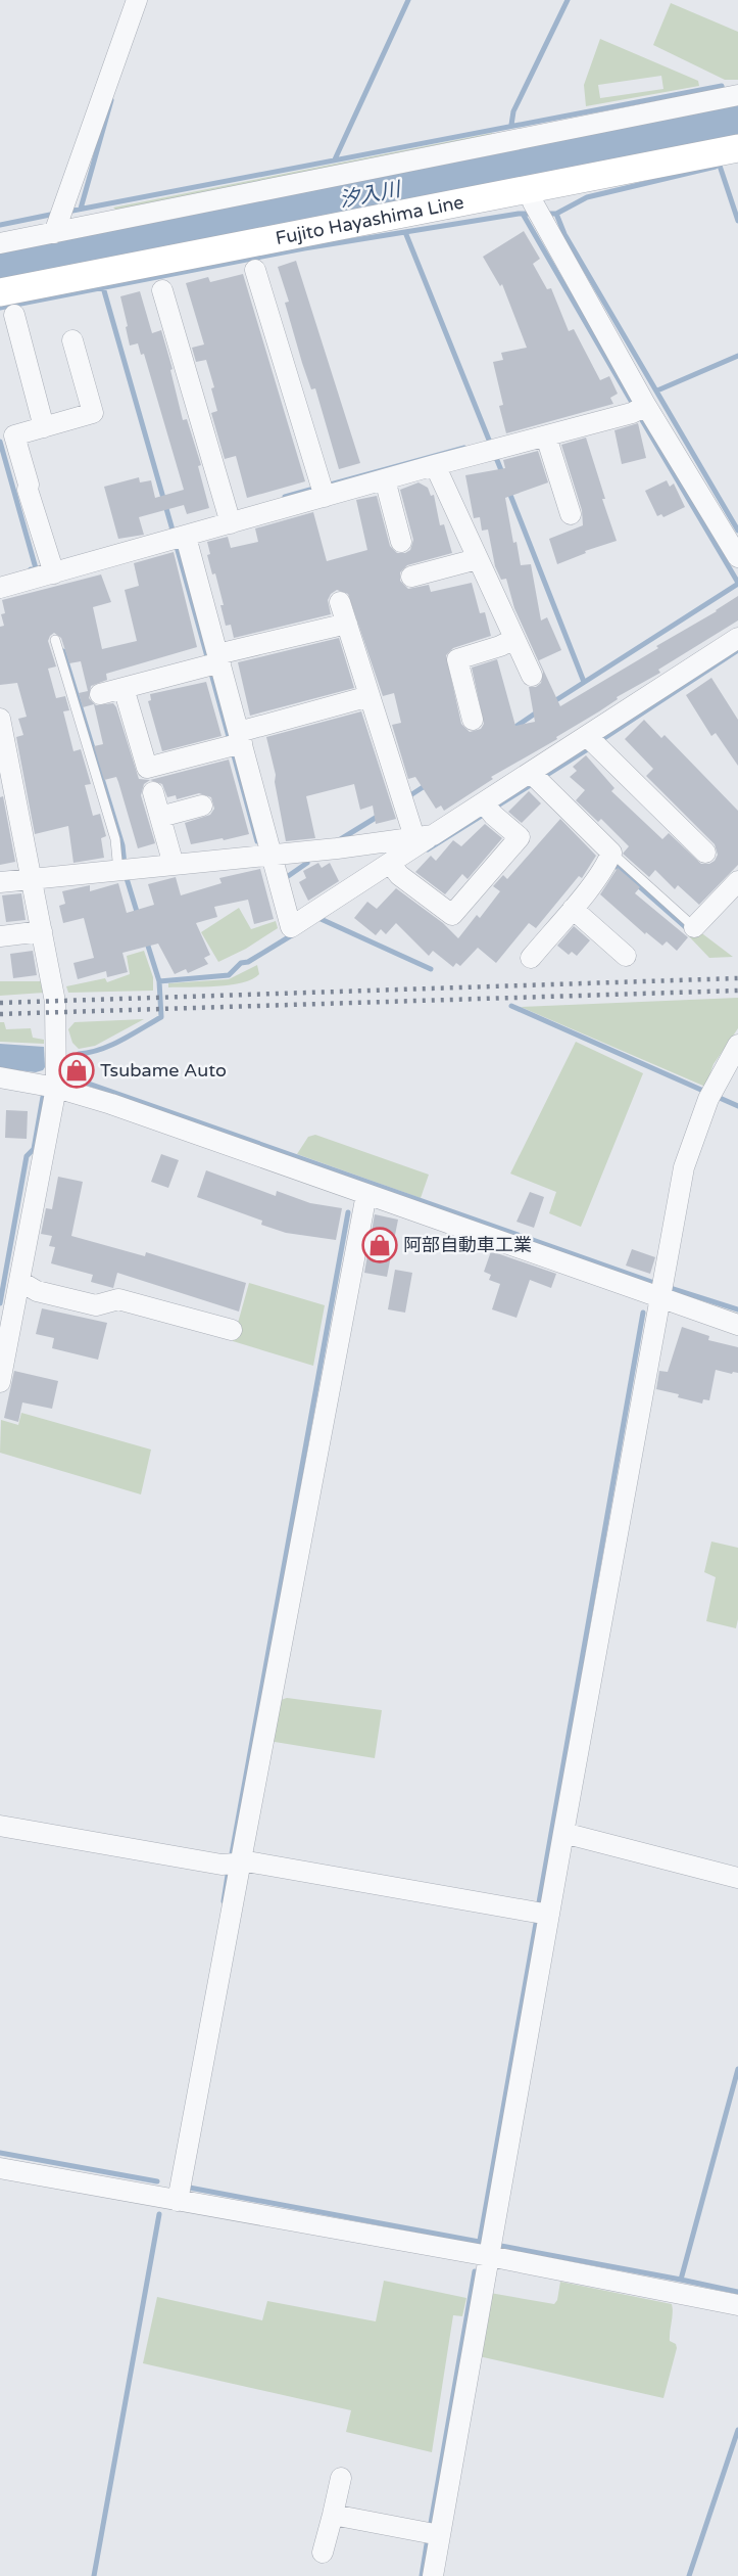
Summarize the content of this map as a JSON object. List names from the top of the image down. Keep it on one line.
{"streets":{"main road":["Fujito Hayashima Line"]},"water":["汐入川"],"places":{"shop":["Tsubame Auto","阿部自動車工業"]}}
